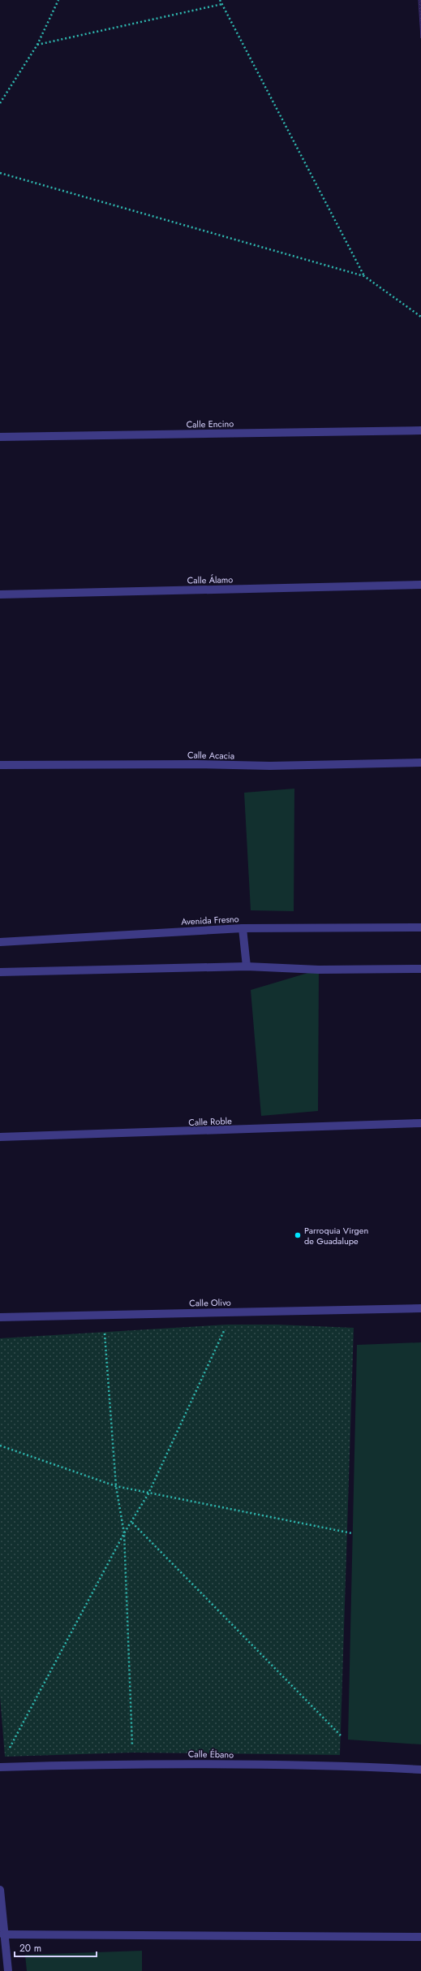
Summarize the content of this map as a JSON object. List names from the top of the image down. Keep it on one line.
{"streets":{"street":["Calle Encino","Calle Álamo","Calle Acacia","Avenida Fresno","Calle Roble","Calle Olivo","Calle Ébano"]},"places":["Parroquia Virgen de Guadalupe"],"scale_bar":"20 m"}
